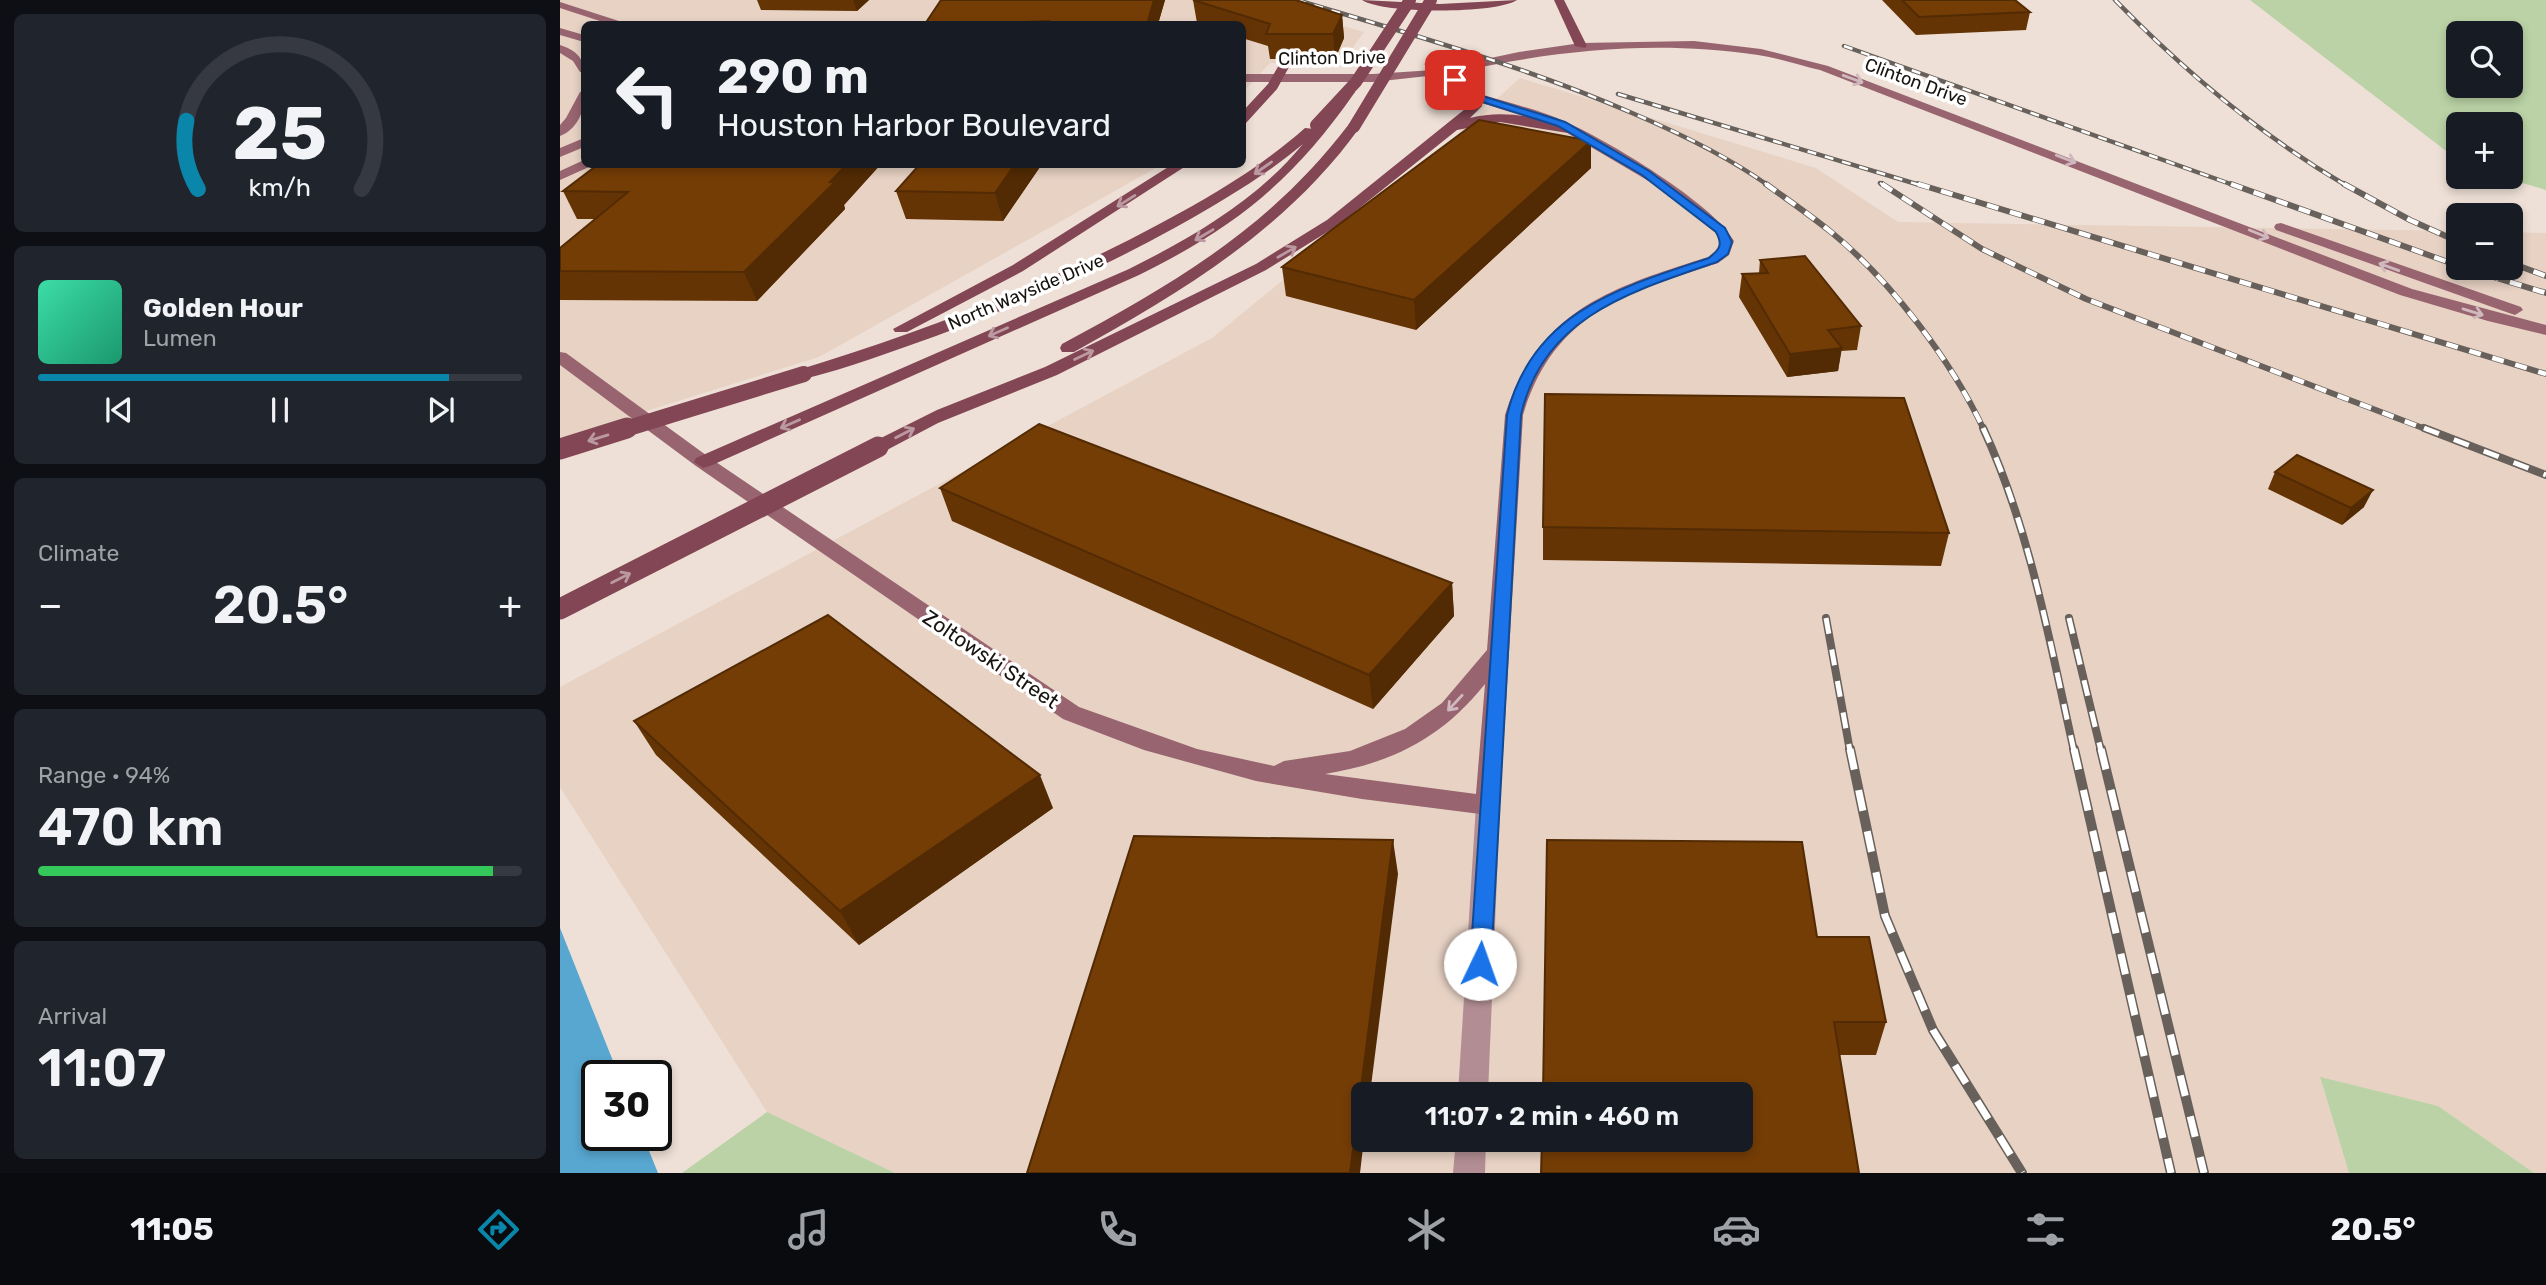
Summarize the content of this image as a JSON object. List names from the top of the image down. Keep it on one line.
{"streets":{"main road":["Clinton Drive","North Wayside Drive","Zoltowski Street"]},"page":{"map_buttons":["+","−"],"turn":["290 m","Houston Harbor Boulevard"],"song":["Golden Hour","Lumen"],"tile":["Climate",["Range · 94%","470 km"],["Arrival","11:07"]],"heat":["−","20.5°","+"],"limit":"30","trip":"11:07 · 2 min · 460 m","tabs":["11:05","20.5°"],"gauge":["25","km/h"]}}
